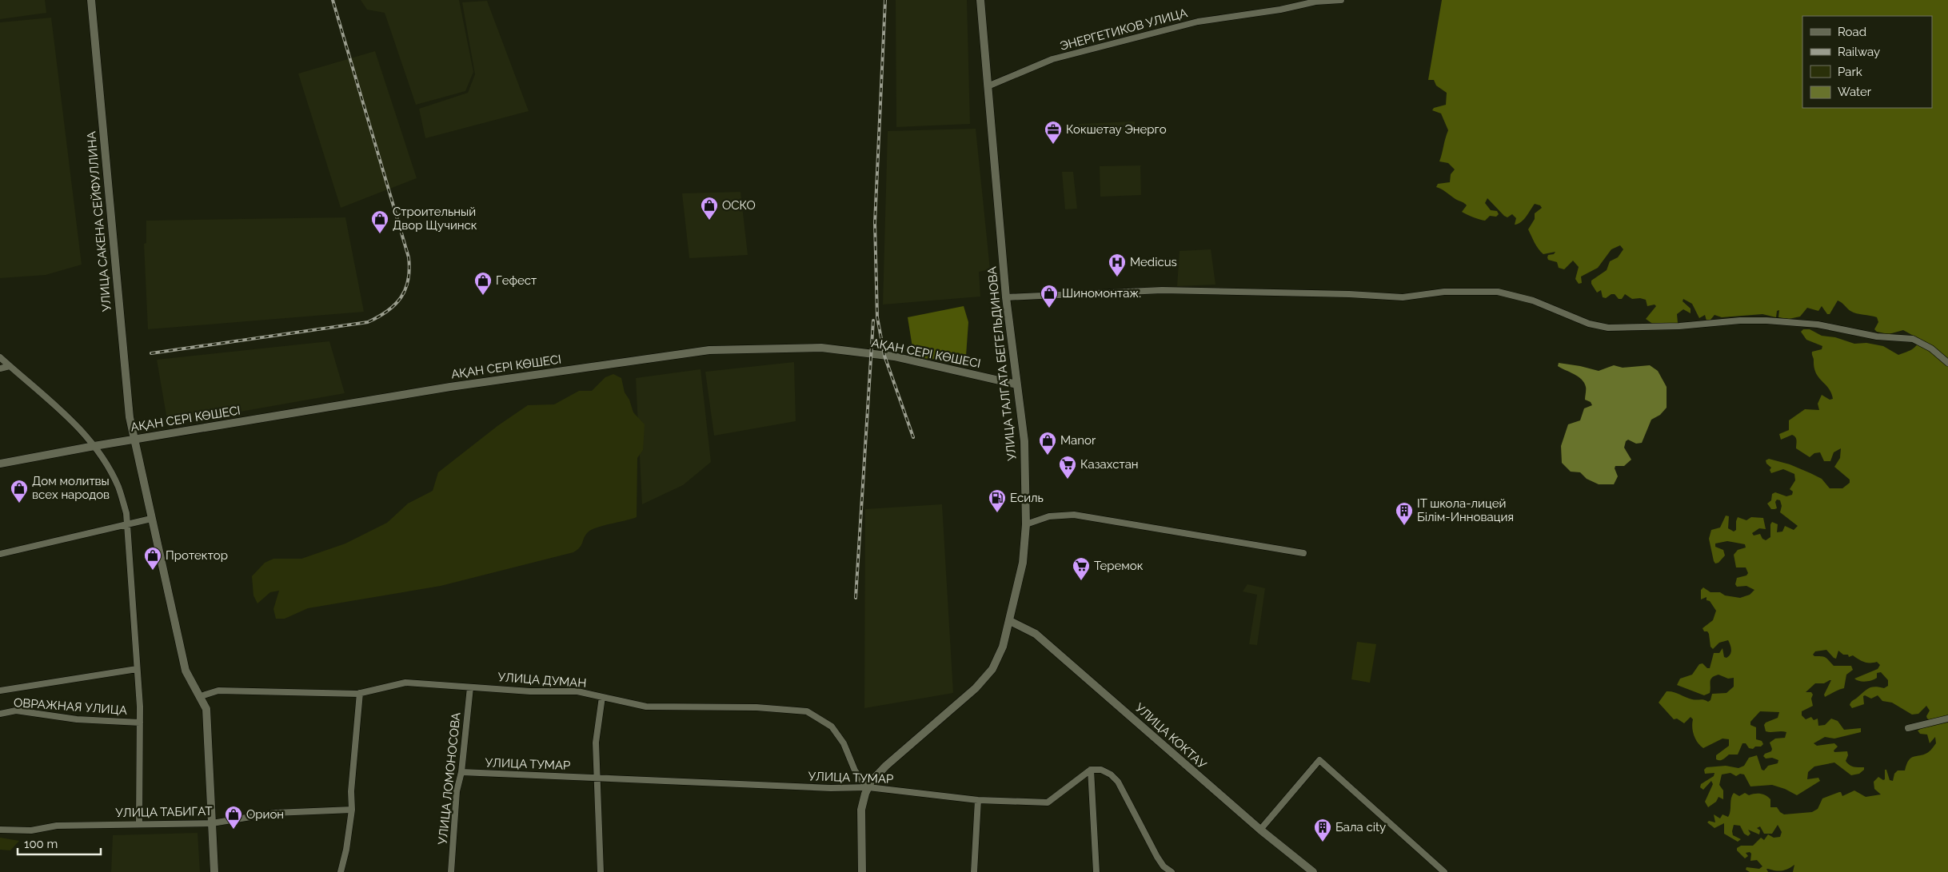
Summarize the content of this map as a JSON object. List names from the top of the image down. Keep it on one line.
{"streets":{"street":["ЭНЕРГЕТИКОВ УЛИЦА","УЛИЦА САКЕНА СЕЙФУЛЛИНА","АҚАН СЕРІ КӨШЕСІ","УЛИЦА ТАЛГАТА БЕГЕЛЬДИНОВА","УЛИЦА ДУМАН","ОВРАЖНАЯ УЛИЦА","УЛИЦА КОКТАУ","УЛИЦА ТУМАР","УЛИЦА ЛОМОНОСОВА","УЛИЦА ТАБИГАТ"]},"crossings":[["ЭНЕРГЕТИКОВ УЛИЦА","УЛИЦА ТАЛГАТА БЕГЕЛЬДИНОВА"],["УЛИЦА САКЕНА СЕЙФУЛЛИНА","АҚАН СЕРІ КӨШЕСІ"],["УЛИЦА САКЕНА СЕЙФУЛЛИНА","УЛИЦА ДУМАН"],["УЛИЦА САКЕНА СЕЙФУЛЛИНА","УЛИЦА ТАБИГАТ"],["АҚАН СЕРІ КӨШЕСІ","УЛИЦА ТАЛГАТА БЕГЕЛЬДИНОВА"],["УЛИЦА ТАЛГАТА БЕГЕЛЬДИНОВА","УЛИЦА ДУМАН"],["УЛИЦА ТАЛГАТА БЕГЕЛЬДИНОВА","УЛИЦА КОКТАУ"],["УЛИЦА ТАЛГАТА БЕГЕЛЬДИНОВА","УЛИЦА ТУМАР"],["УЛИЦА ДУМАН","УЛИЦА ТУМАР"],["УЛИЦА ДУМАН","УЛИЦА ЛОМОНОСОВА"],["УЛИЦА ТУМАР","УЛИЦА ЛОМОНОСОВА"]],"places":{"office":["Кокшетау Энерго"],"shop":["ОСКО","Строительный Двор Щучинск","Гефест","Шиномонтаж.","Manor","Дом молитвы всех народов","Протектор","Орион"],"hospital":["Medicus"],"supermarket":["Казахстан","Теремок"],"fuel station":["Есиль"],"building":["IT школа-лицей Білім-Инновация","Бала city"]},"legend":["Road","Railway","Park","Water"],"scale_bar":"100 m"}
